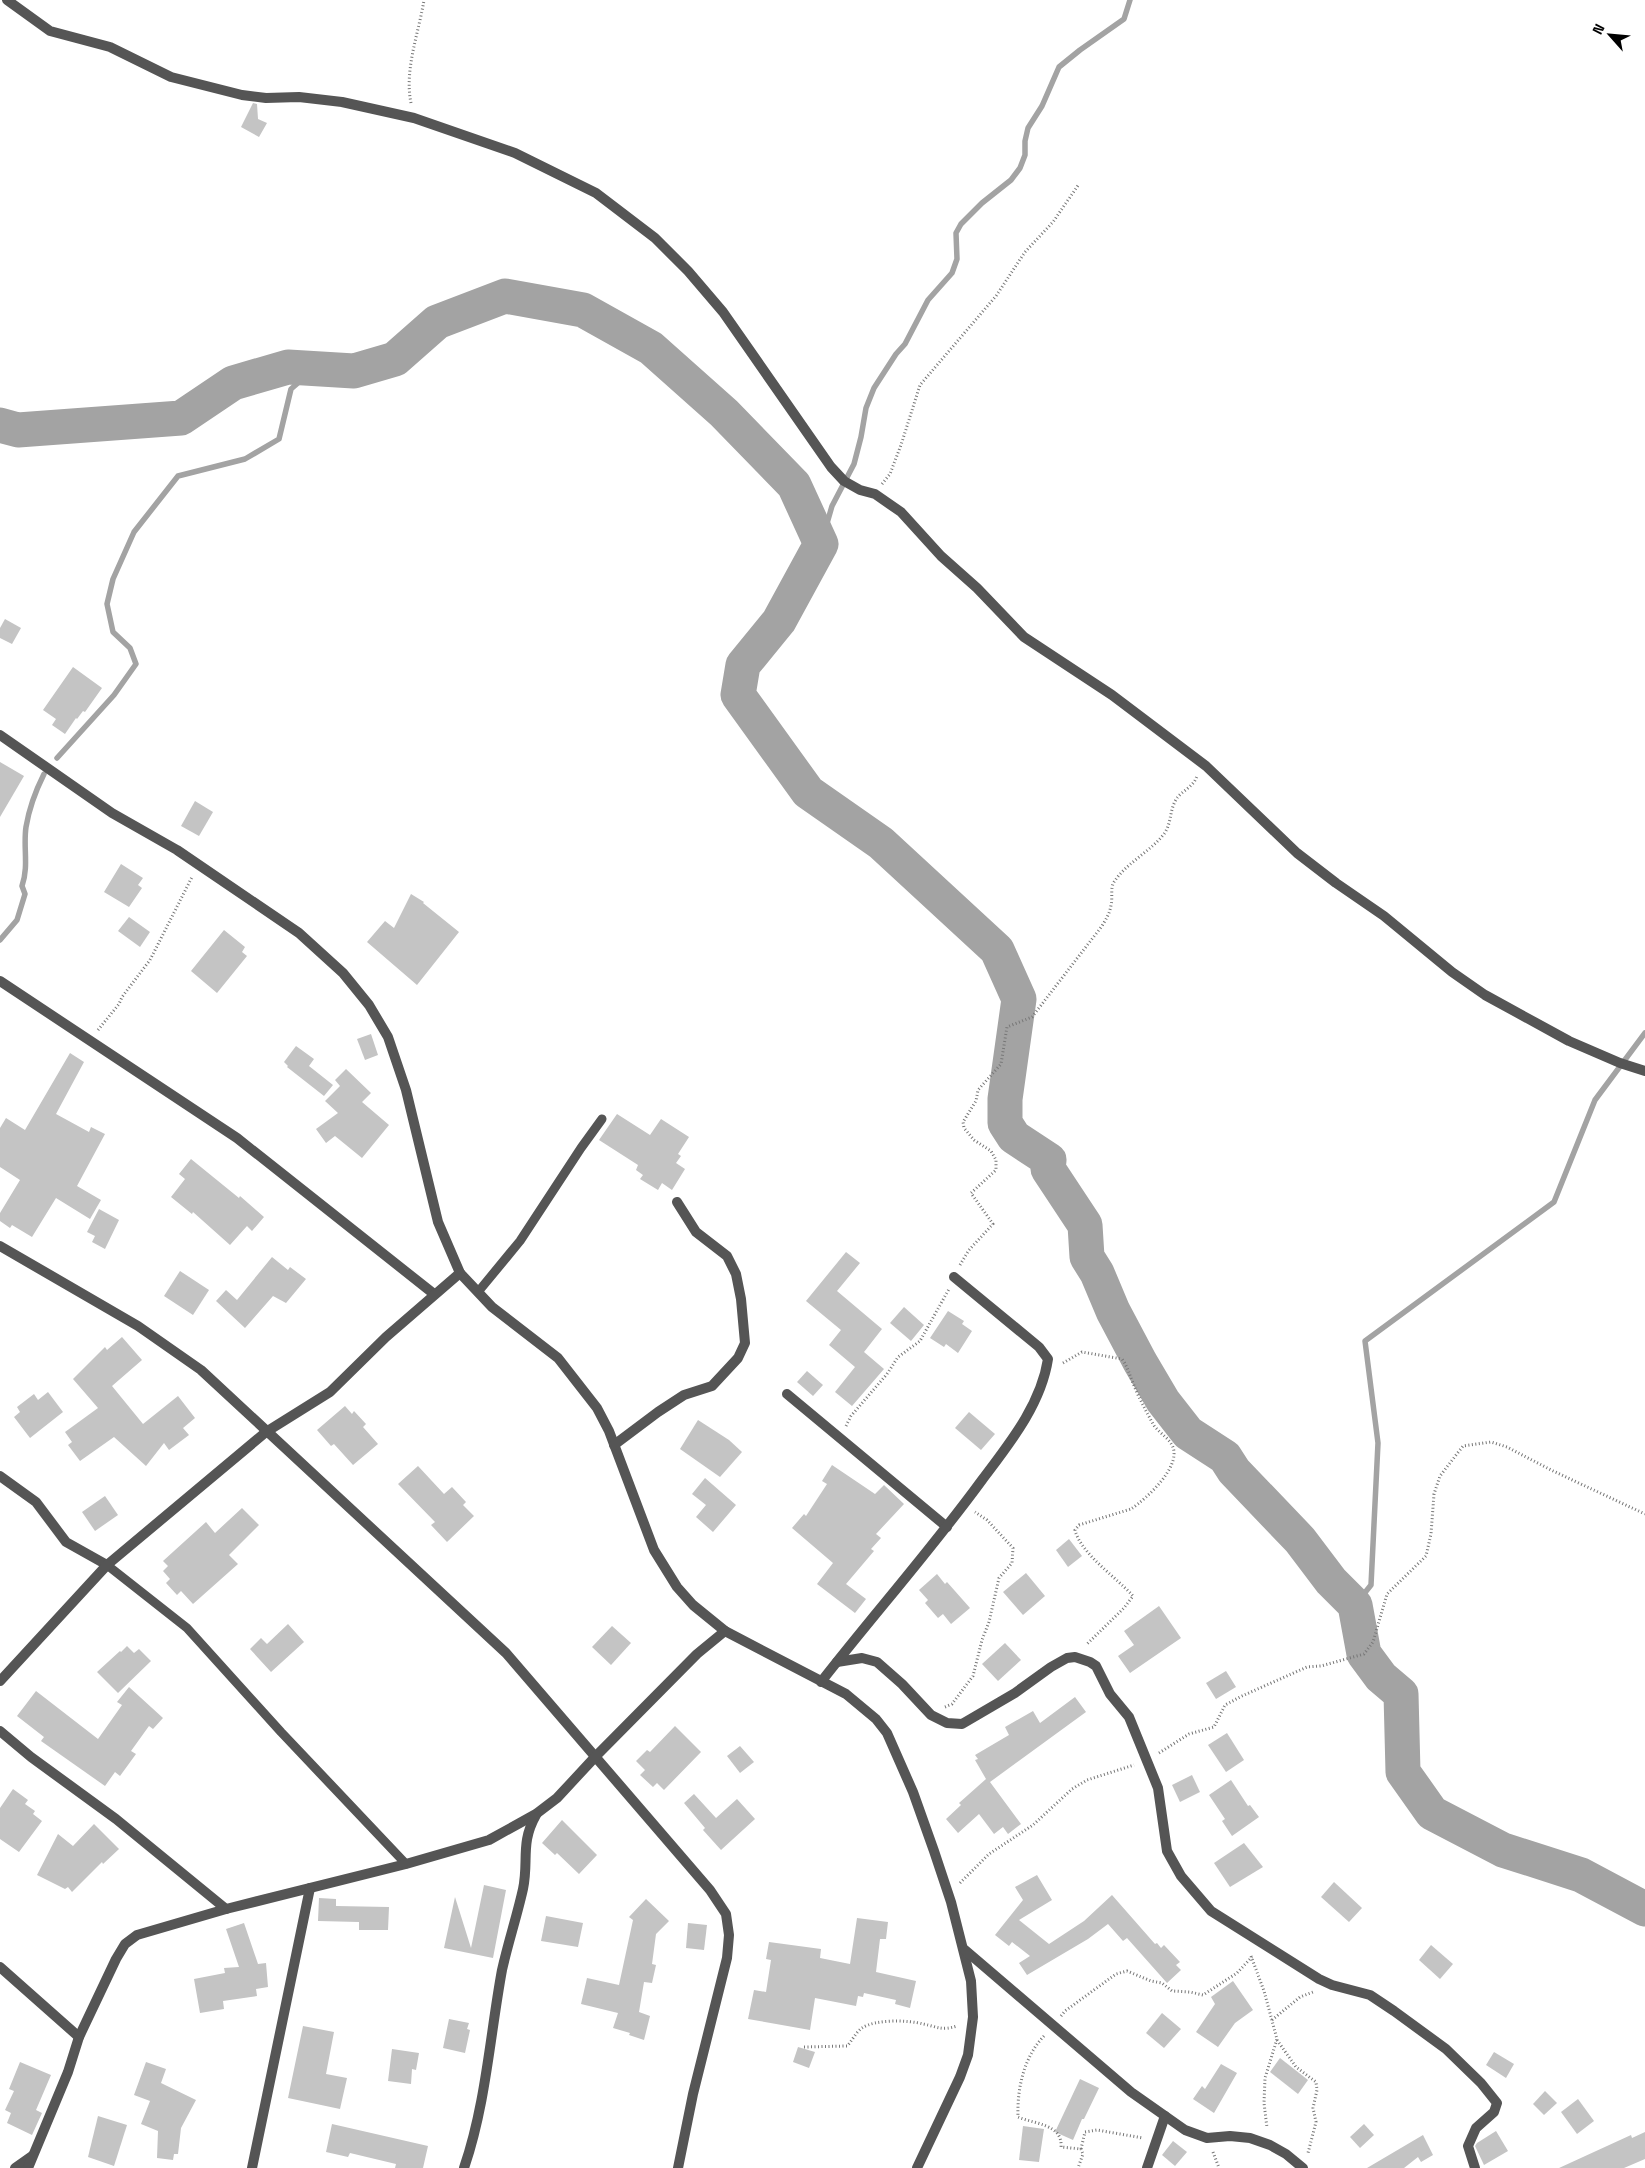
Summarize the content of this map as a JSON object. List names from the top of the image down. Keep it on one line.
{"north":"top left"}
